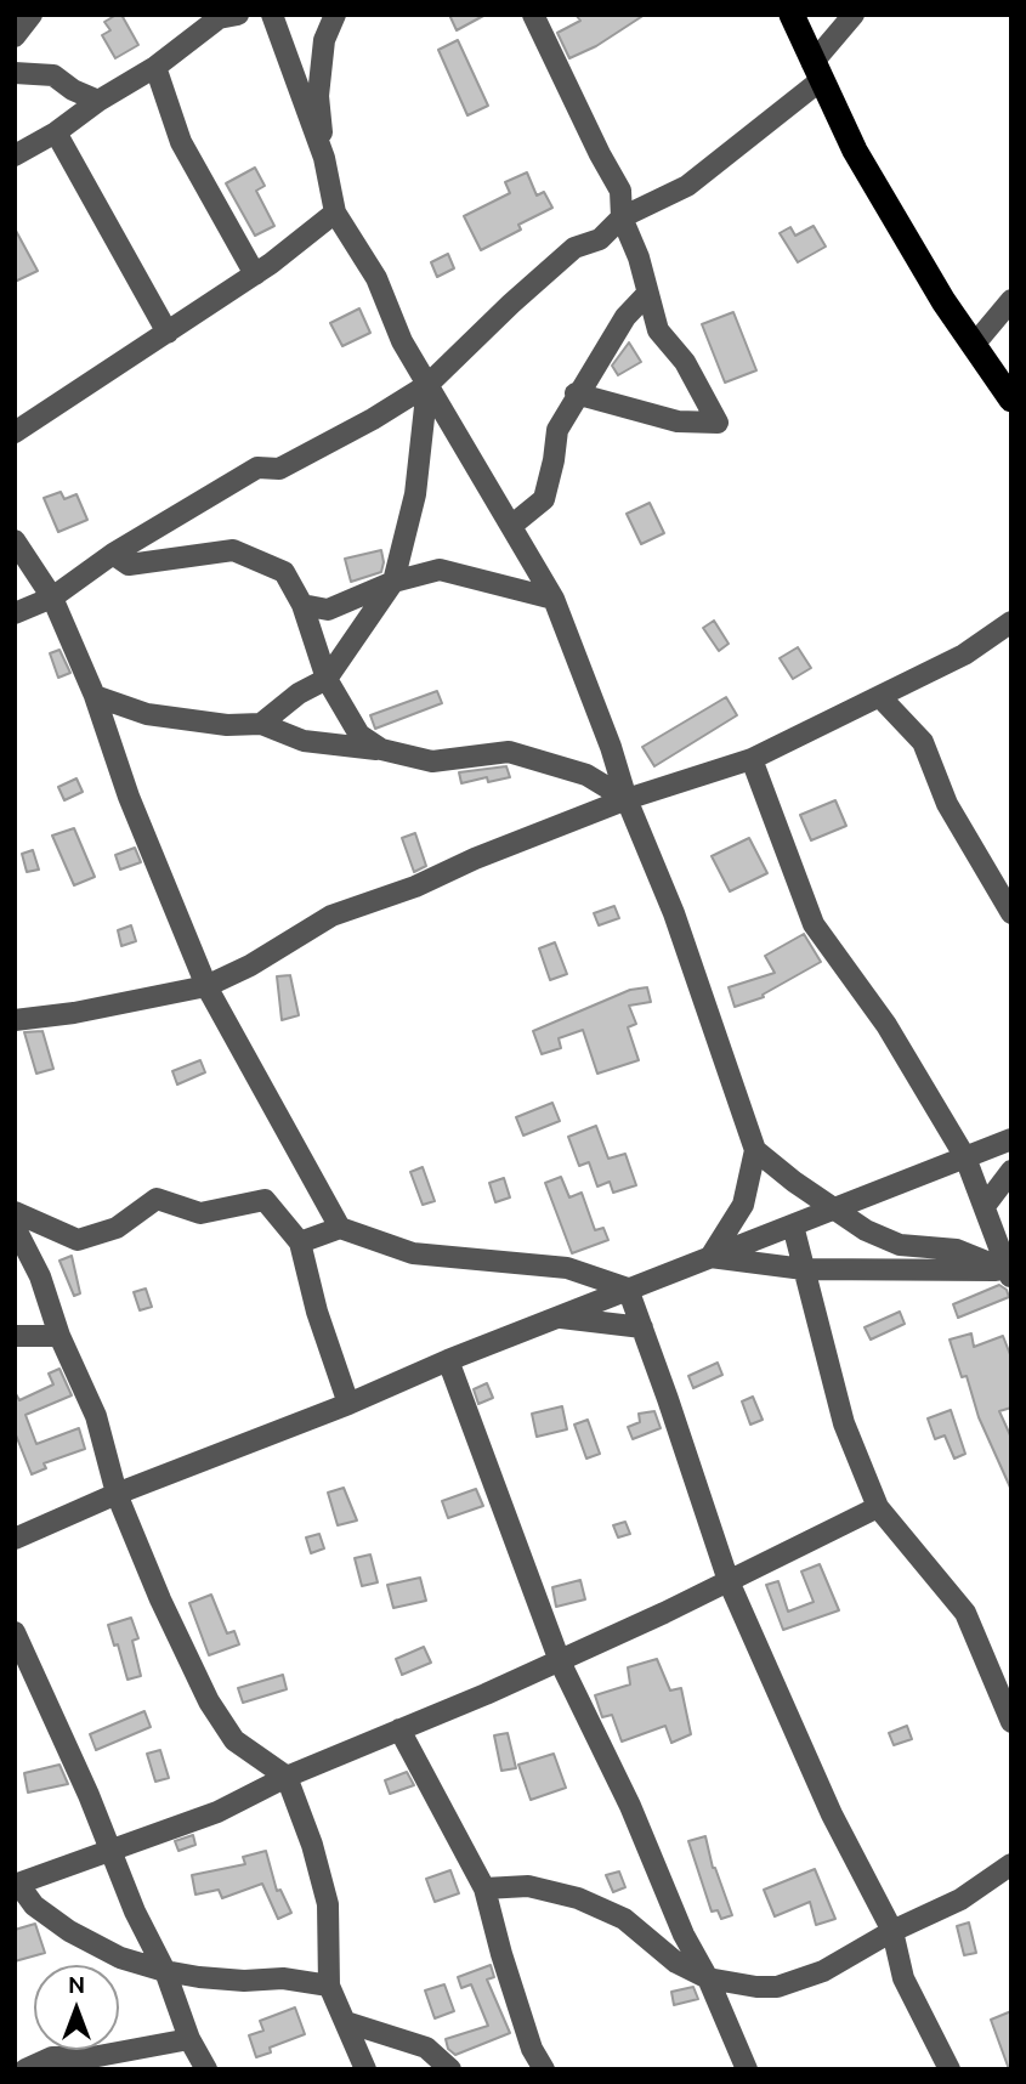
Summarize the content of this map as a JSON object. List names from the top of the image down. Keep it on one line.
{"north":"top"}
